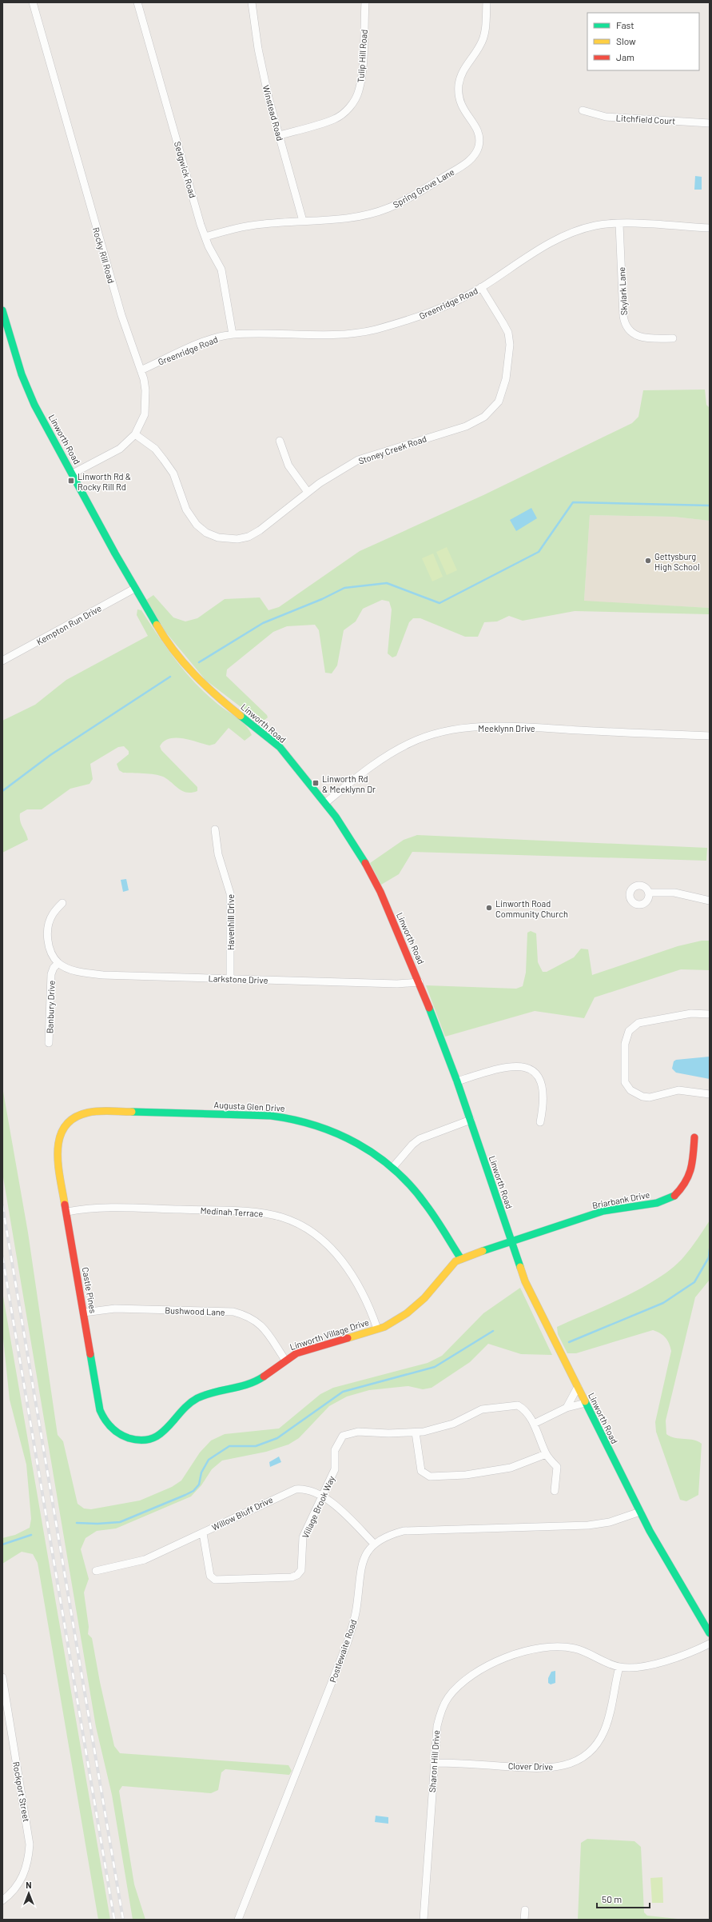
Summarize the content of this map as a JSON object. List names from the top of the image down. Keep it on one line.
{"streets":{"main road":["Linworth Road","Augusta Glen Drive","Briarbank Drive","Castle Pines","Linworth Village Drive"],"street":["Tulip Hill Road","Winstead Road","Litchfield Court","Sedgwick Road","Spring Grove Lane","Rocky Rill Road","Skylark Lane","Greenridge Road","Stoney Creek Road","Kempton Run Drive","Meeklynn Drive","Havenhill Drive","Larkstone Drive","Banbury Drive","Medinah Terrace","Bushwood Lane","Village Brook Way","Willow Bluff Drive","Postlewaite Road","Sharon Hill Drive","Clover Drive","Rockport Street"]},"crossings":[["Tulip Hill Road","Winstead Road"],["Winstead Road","Spring Grove Lane"],["Sedgwick Road","Spring Grove Lane"],["Sedgwick Road","Greenridge Road"],["Rocky Rill Road","Greenridge Road"],["Rocky Rill Road","Linworth Road"],["Rocky Rill Road","Stoney Creek Road"],["Skylark Lane","Greenridge Road"],["Greenridge Road","Stoney Creek Road"],["Linworth Road","Kempton Run Drive"],["Linworth Road","Meeklynn Drive"],["Linworth Road","Larkstone Drive"],["Linworth Road","Briarbank Drive"],["Linworth Road","Linworth Village Drive"],["Linworth Road","Postlewaite Road"],["Havenhill Drive","Larkstone Drive"],["Larkstone Drive","Banbury Drive"],["Augusta Glen Drive","Castle Pines"],["Augusta Glen Drive","Linworth Village Drive"],["Briarbank Drive","Linworth Village Drive"],["Medinah Terrace","Castle Pines"],["Medinah Terrace","Linworth Village Drive"],["Castle Pines","Bushwood Lane"],["Castle Pines","Linworth Village Drive"],["Bushwood Lane","Linworth Village Drive"],["Village Brook Way","Willow Bluff Drive"],["Willow Bluff Drive","Postlewaite Road"],["Sharon Hill Drive","Clover Drive"]],"places":{"transit":["Linworth Rd & Rocky Rill Rd","Linworth Rd & Meeklynn Dr"],"other":["Gettysburg High School","Linworth Road Community Church"]},"legend":["Fast","Slow","Jam"],"scale_bar":"50 m","north":"top"}
